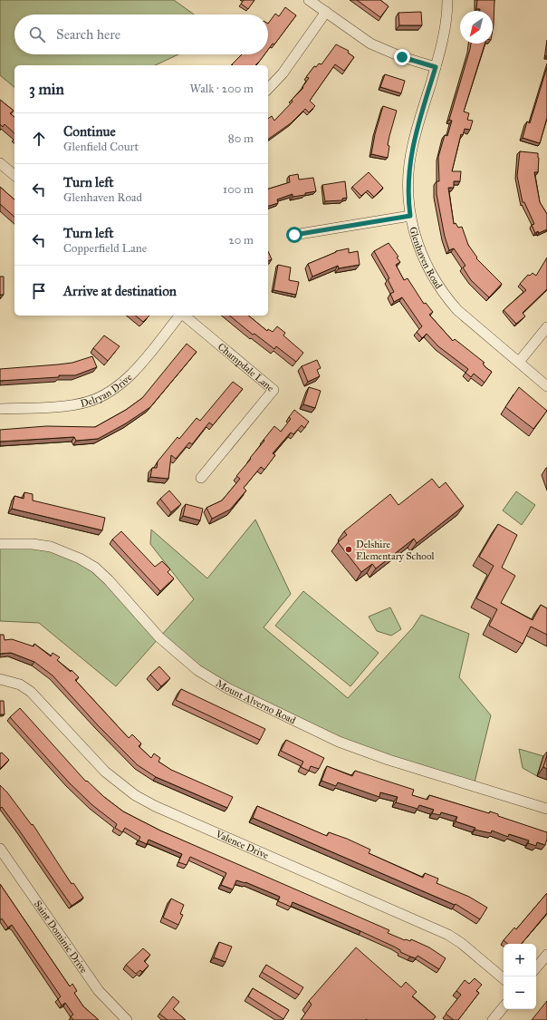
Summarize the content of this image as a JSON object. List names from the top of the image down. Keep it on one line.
{"streets":{"street":["Glenhaven Road","Champdale Lane","Delryan Drive","Mount Alverno Road","Valence Drive","Saint Dominic Drive"]},"places":["Delshire Elementary School"],"north":"bottom left","page":{"search":"Search here","heading":["3 min","Walk · 200 m"],"list":[["Continue","Glenfield Court","80 m"],["Turn left","Glenhaven Road","100 m"],["Turn left","Copperfield Lane","20 m"],"Arrive at destination"],"map_buttons":["+","−"]}}
